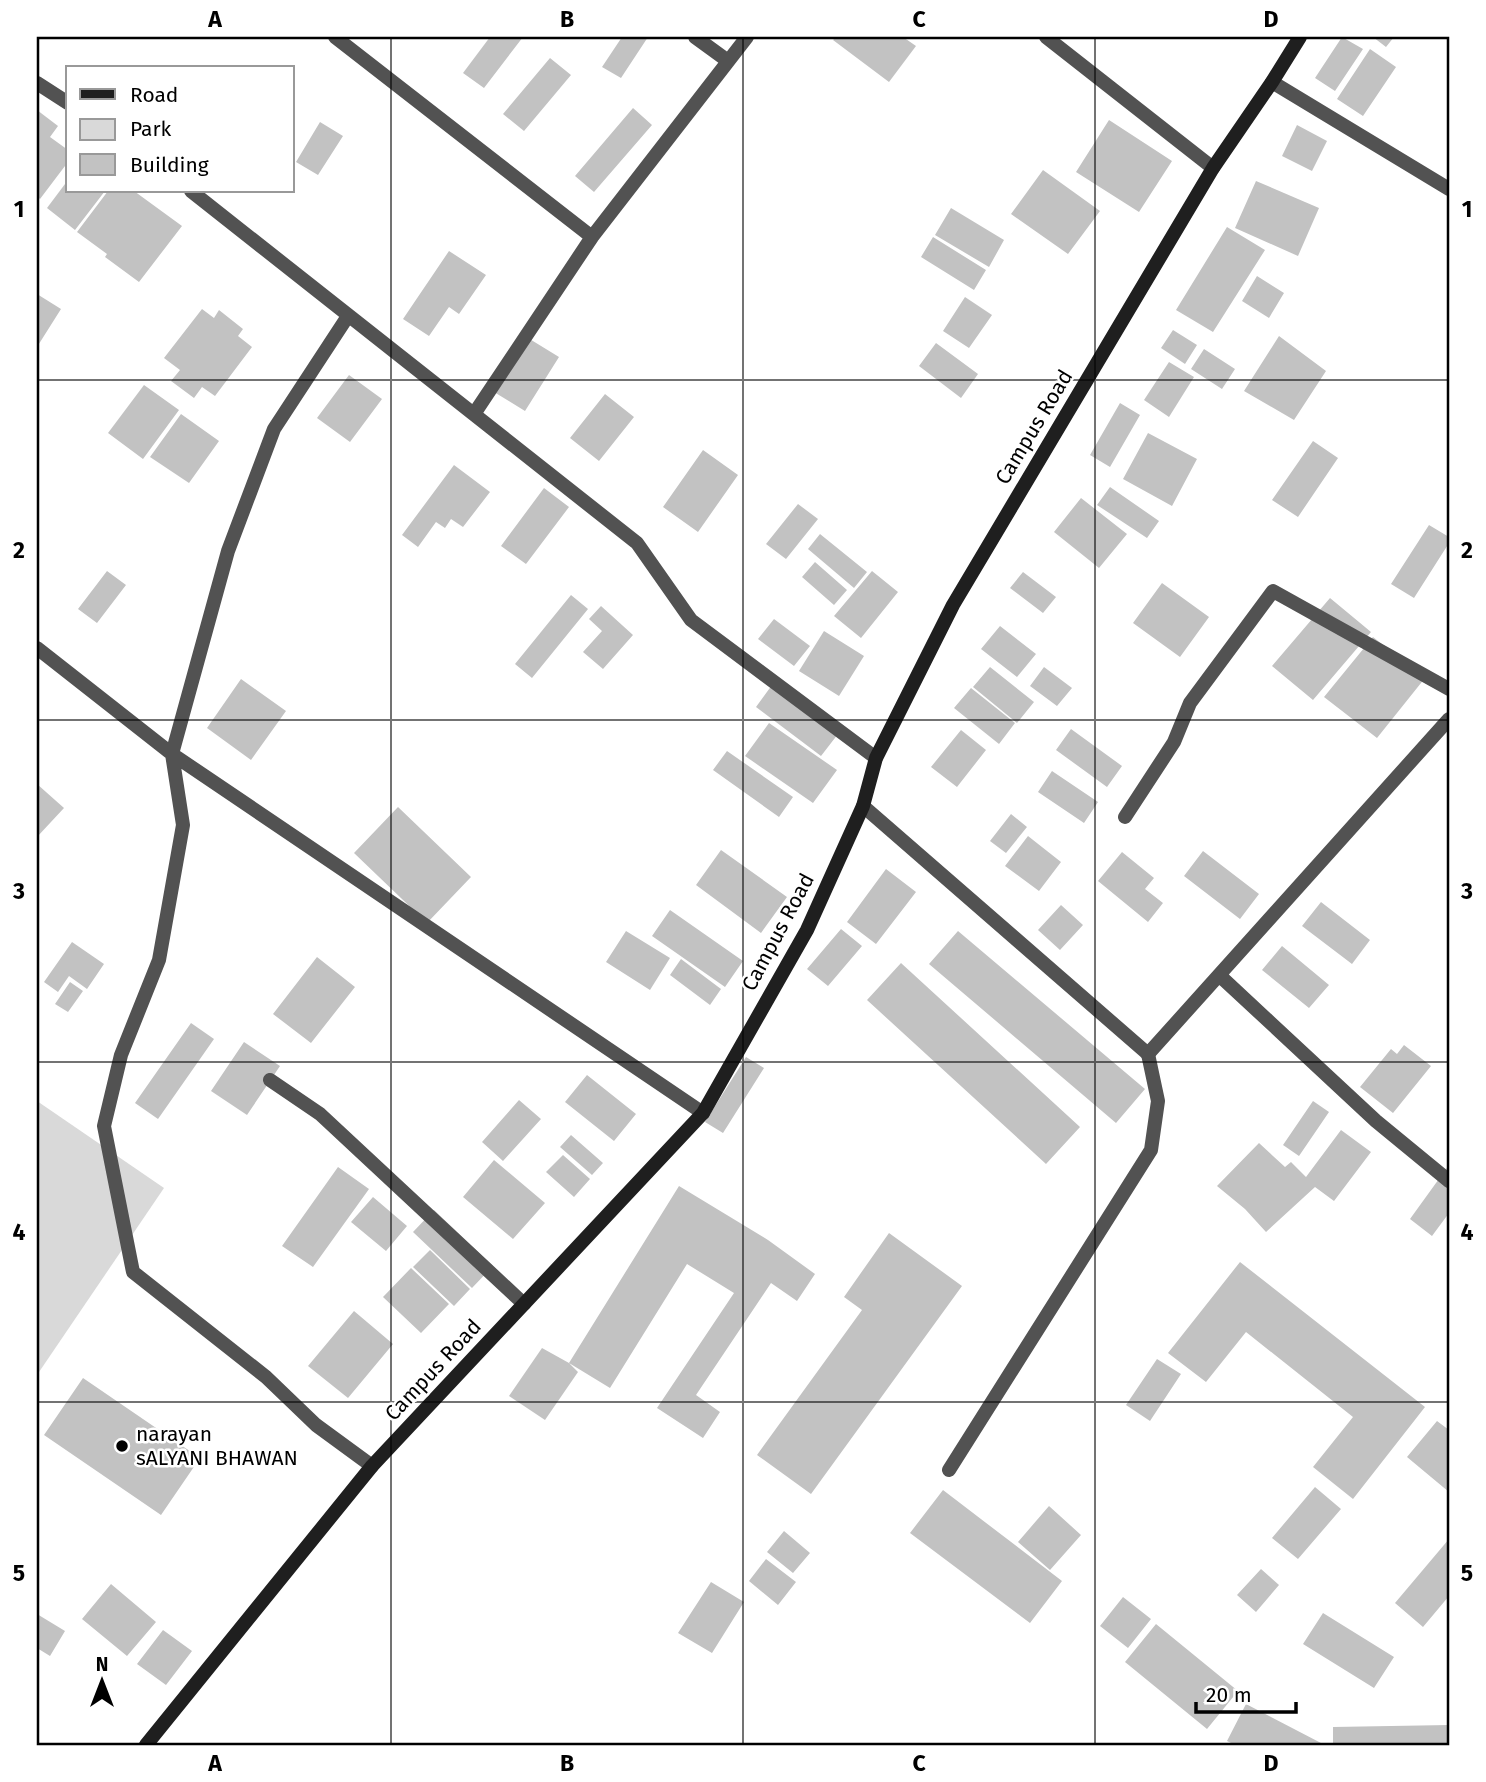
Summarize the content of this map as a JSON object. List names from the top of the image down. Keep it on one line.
{"streets":{"street":["Campus Road"]},"places":["narayan sALYANI BHAWAN"],"legend":["Road","Park","Building"],"scale_bar":"20 m","north":"top","grid":{"columns":["A","B","C","D"],"rows":["1","2","3","4","5"]}}
